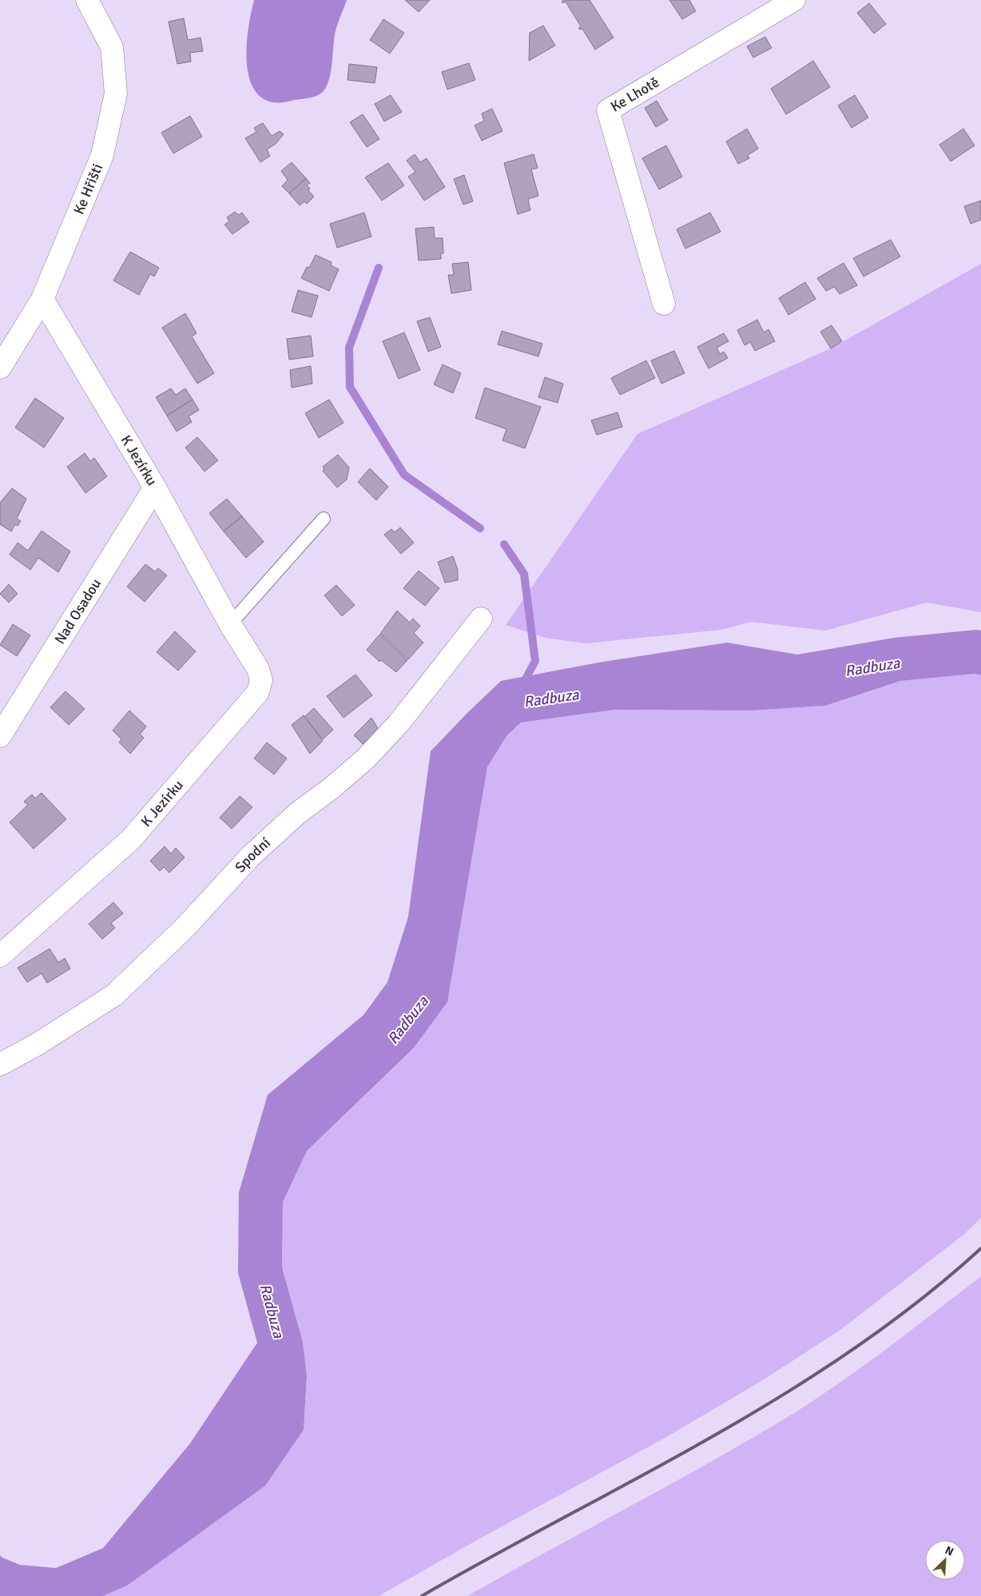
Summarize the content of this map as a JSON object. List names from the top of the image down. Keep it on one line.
{"streets":{"street":["Ke Lhotě","Ke Hřišti","K Jezírku","Nad Osadou","Spodní"]},"crossings":[["Ke Hřišti","K Jezírku"],["K Jezírku","Nad Osadou"]],"water":["Radbuza"],"north":"top right"}
